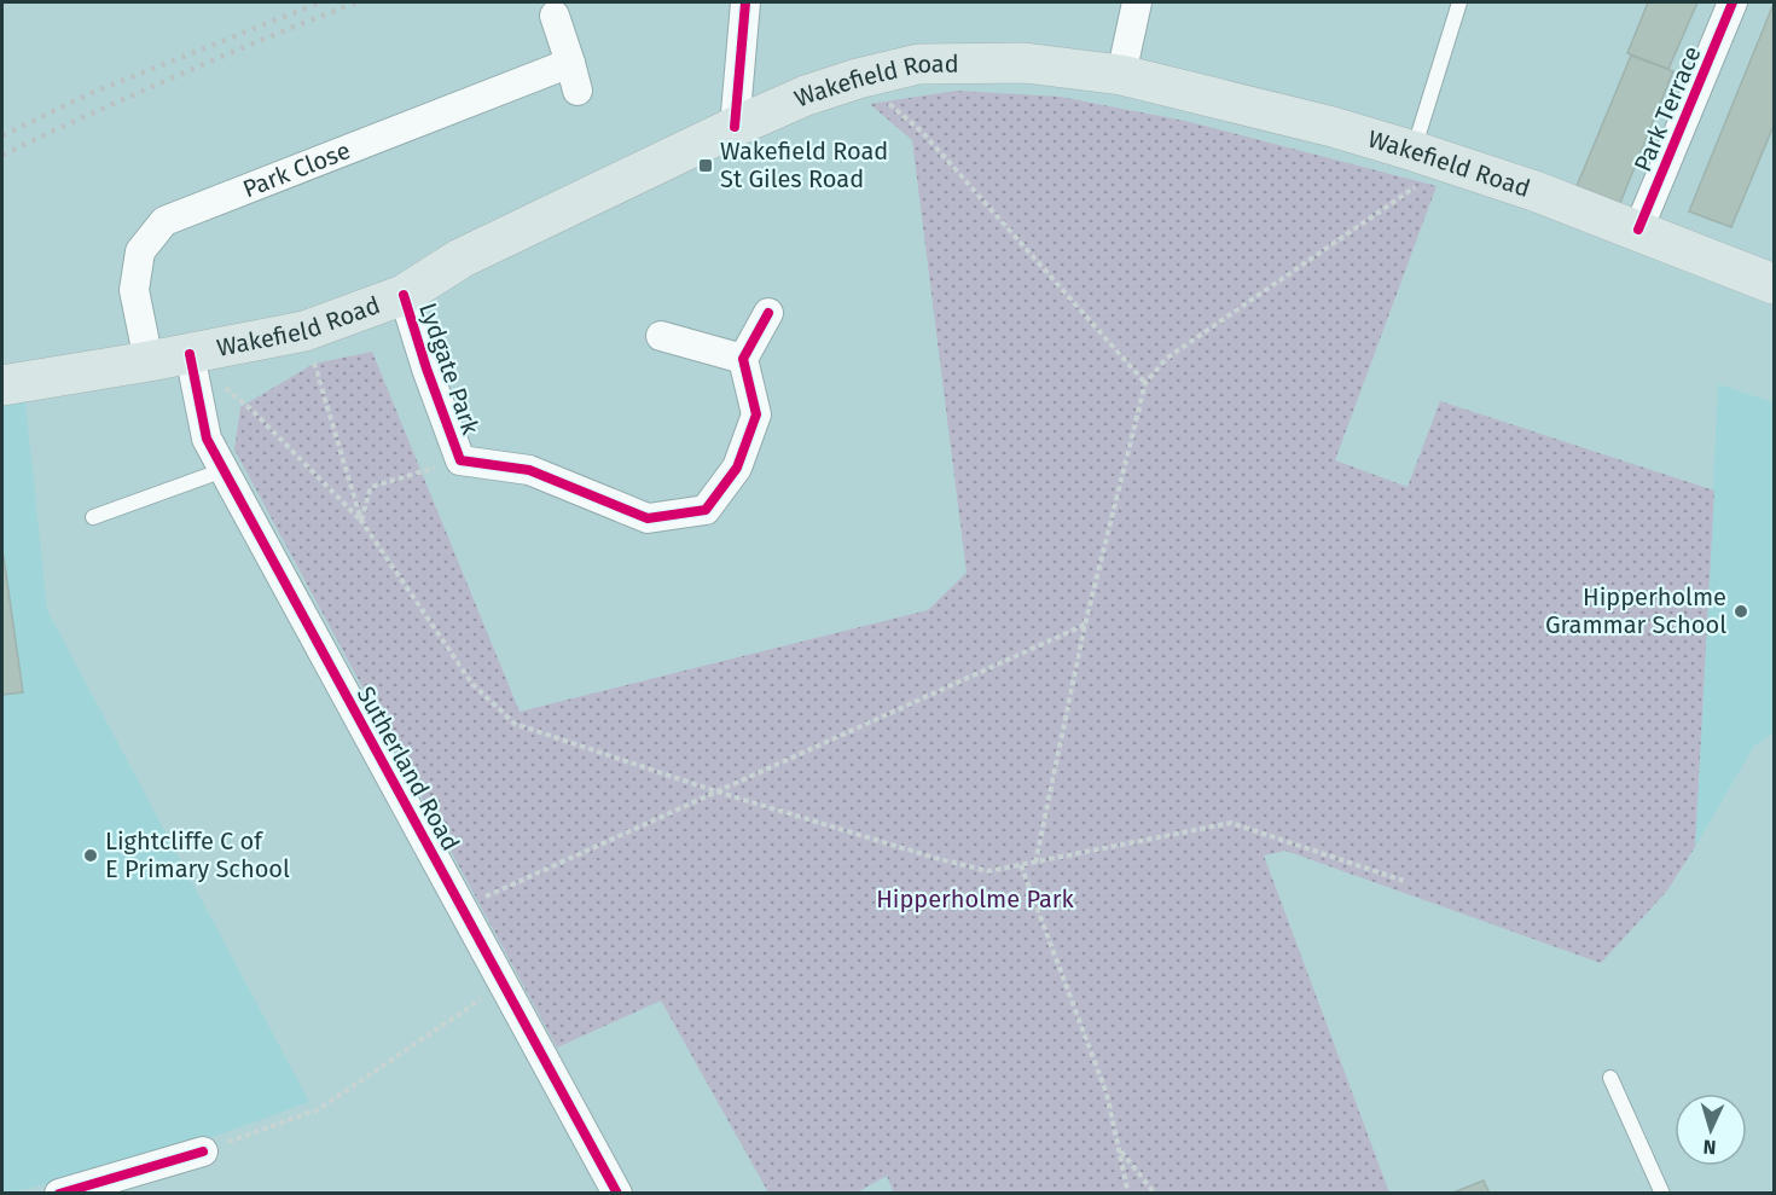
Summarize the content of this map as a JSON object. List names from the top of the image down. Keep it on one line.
{"streets":{"main road":["Wakefield Road"],"street":["Park Terrace","Park Close","Lydgate Park","Sutherland Road"]},"crossings":[["Wakefield Road","Park Terrace"],["Wakefield Road","Park Close"],["Wakefield Road","Lydgate Park"],["Wakefield Road","Sutherland Road"]],"parks":["Hipperholme Park"],"places":{"transit":["Wakefield Road St Giles Road"],"other":["Hipperholme Grammar School","Lightcliffe C of E Primary School"]},"north":"bottom"}
